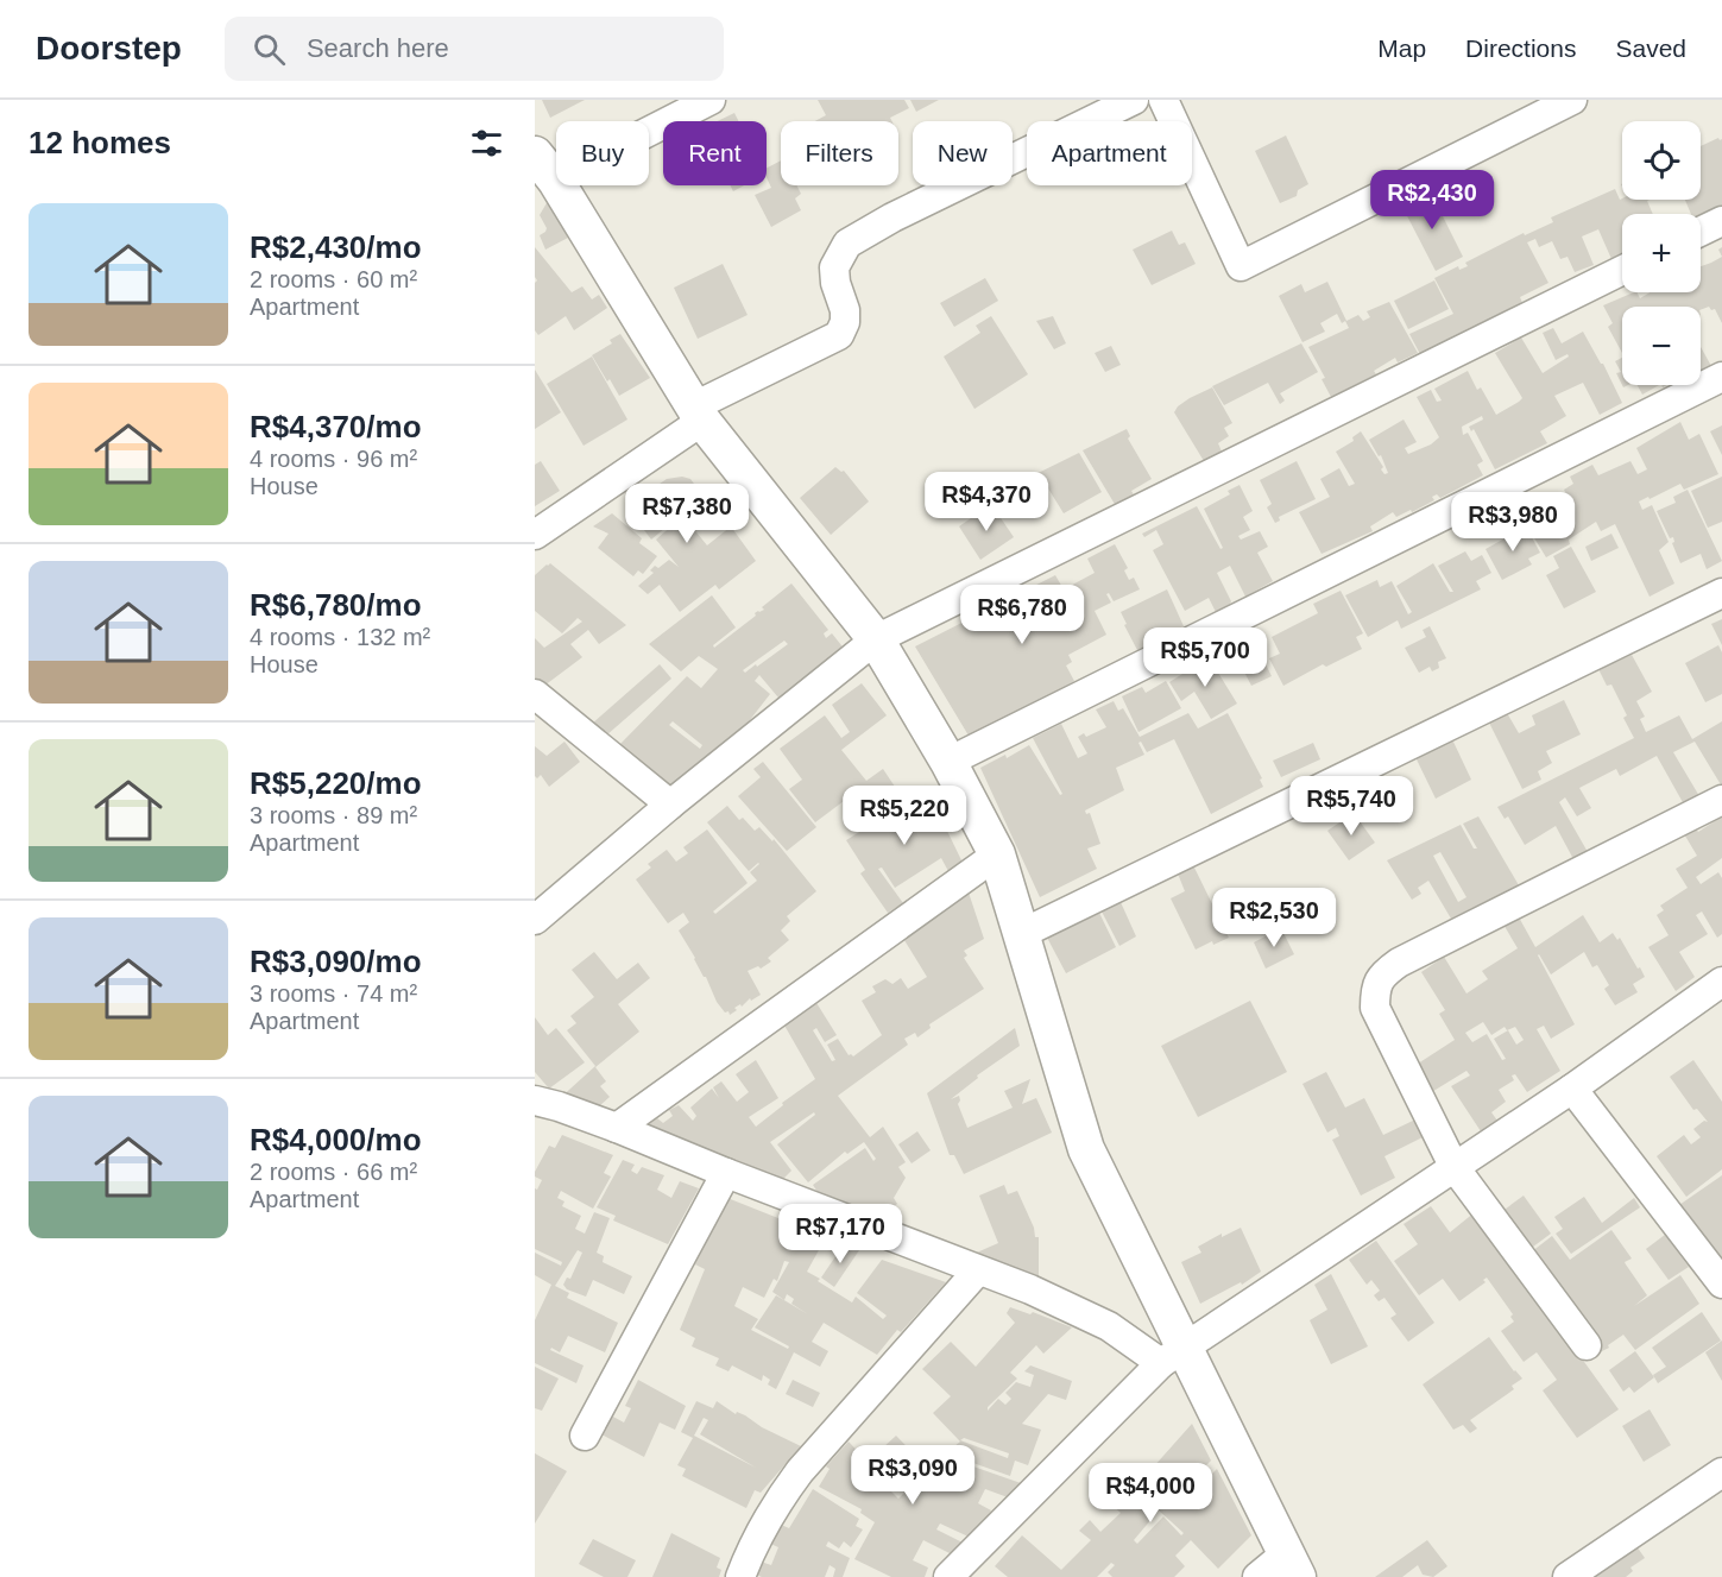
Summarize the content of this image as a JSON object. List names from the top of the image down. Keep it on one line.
{"page":{"header":"Doorstep","search":"Search here","nav":["Map","Directions","Saved"],"heading":"12 homes","map_buttons":["+","−"],"chip":["Buy","Rent","Filters","New","Apartment"],"price":["R$2,430","R$4,370","R$7,380","R$3,980","R$6,780","R$5,700","R$5,740","R$5,220","R$2,530","R$7,170","R$3,090","R$4,000"],"list":[{"name":"R$2,430/mo","note":"2 rooms · 60 m² · Apartment"},{"name":"R$4,370/mo","note":"4 rooms · 96 m² · House"},{"name":"R$6,780/mo","note":"4 rooms · 132 m² · House"},{"name":"R$5,220/mo","note":"3 rooms · 89 m² · Apartment"},{"name":"R$3,090/mo","note":"3 rooms · 74 m² · Apartment"},{"name":"R$4,000/mo","note":"2 rooms · 66 m² · Apartment"}]}}
